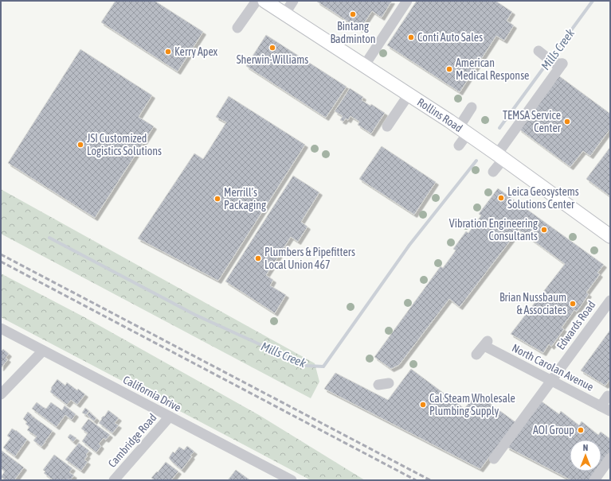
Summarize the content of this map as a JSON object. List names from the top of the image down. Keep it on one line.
{"streets":{"main road":["Rollins Road"],"street":["Edwards Road","North Carolan Avenue","California Drive","Cambridge Road"]},"crossings":[["Edwards Road","North Carolan Avenue"],["California Drive","Cambridge Road"]],"water":["Mills Creek"],"places":["Bintang Badminton","Conti Auto Sales","Sherwin-Williams","Kerry Apex","American Medical Response","TEMSA Service Center","JSI Customized Logistics Solutions","Leica Geosystems Solutions Center","Merrill’s Packaging","Vibration Engineering Consultants","Plumbers & Pipefitters Local Union 467","Brian Nussbaum & Associates","Cal Steam Wholesale Plumbing Supply","AOI Group"],"north":"top"}
